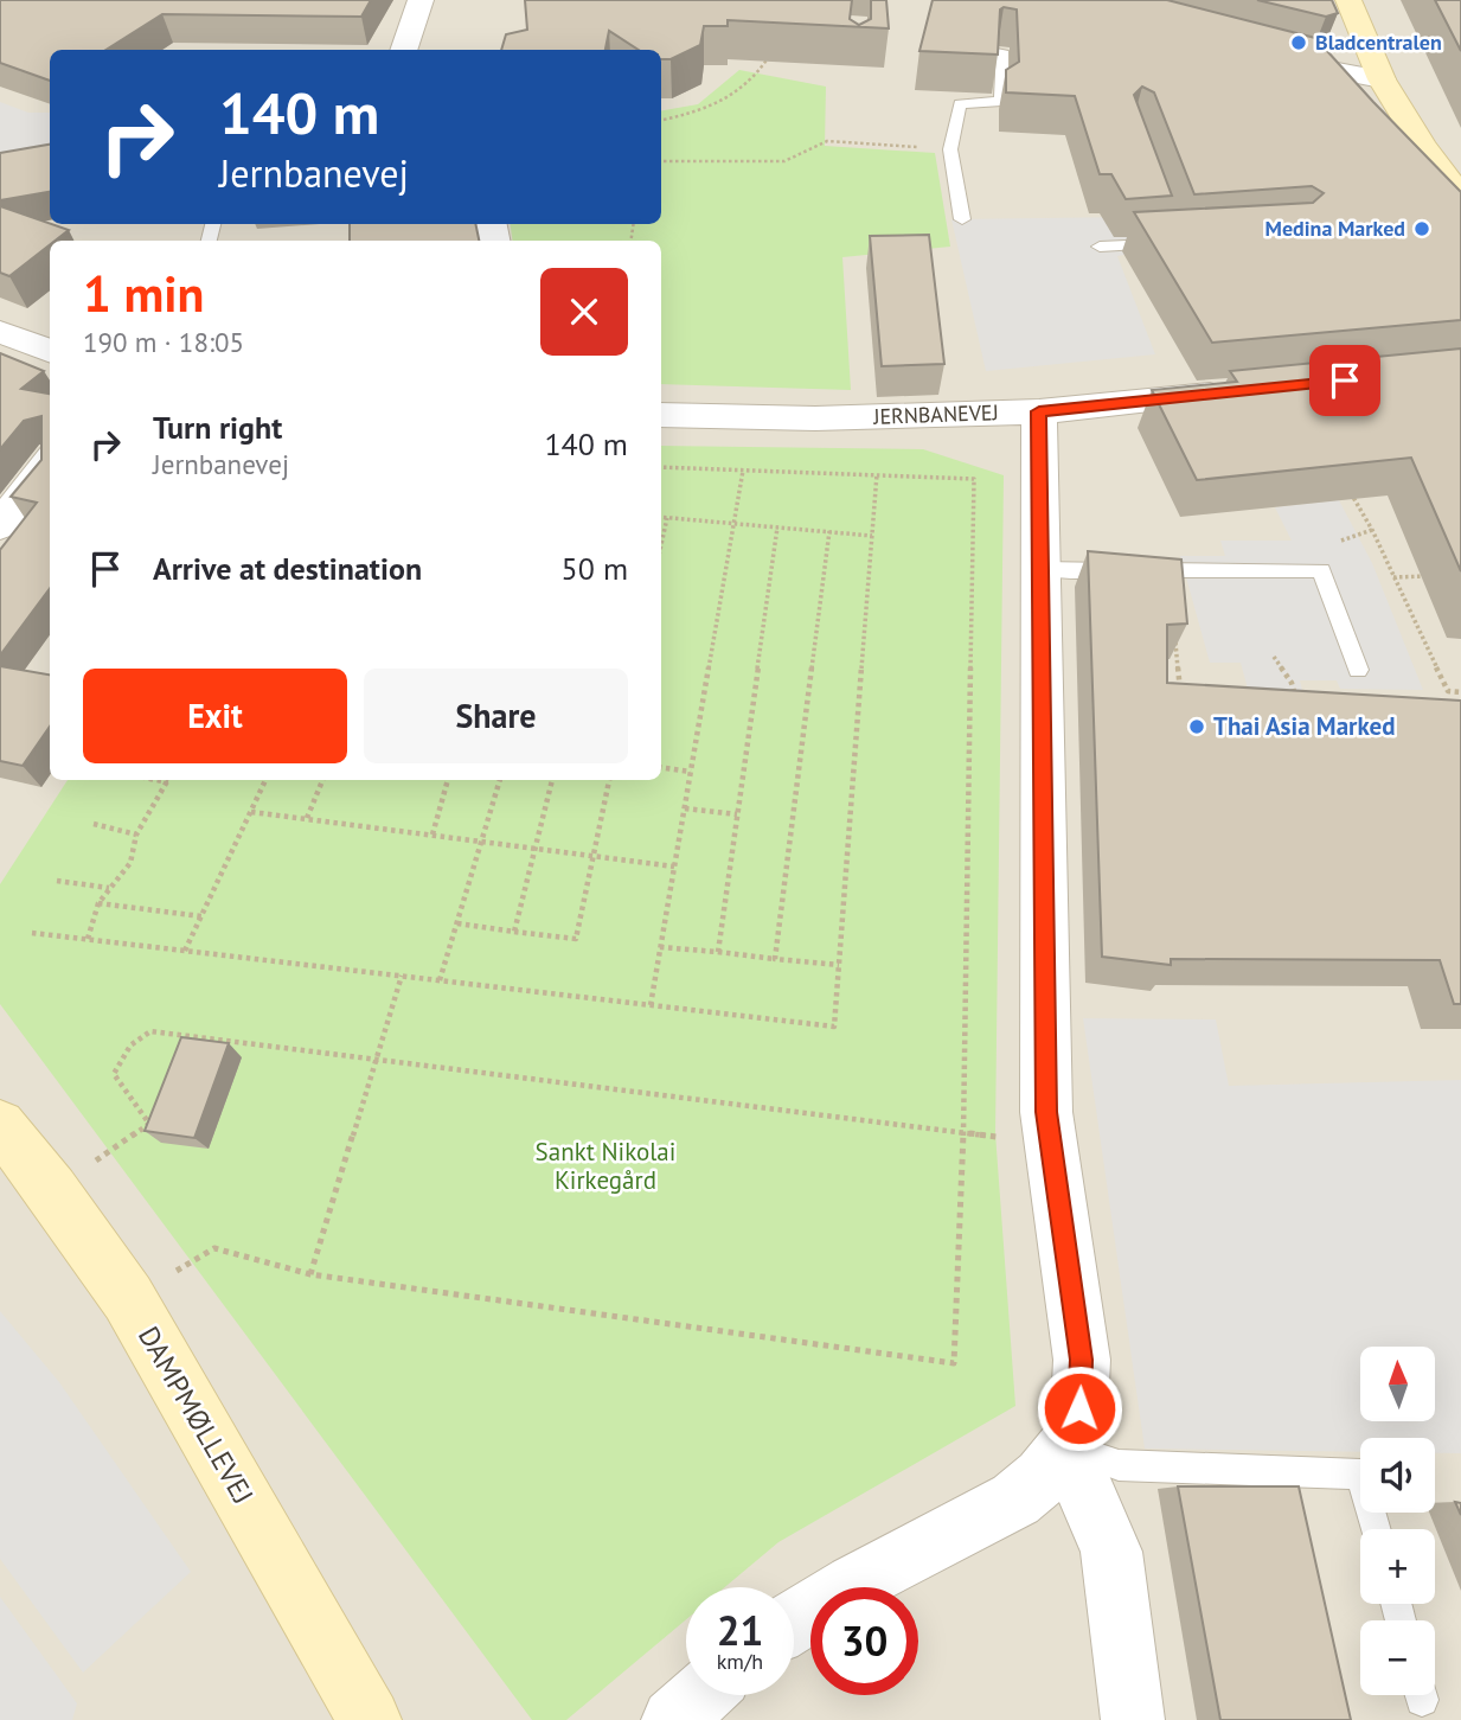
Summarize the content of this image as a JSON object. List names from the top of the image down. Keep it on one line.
{"streets":{"street":["JERNBANEVEJ","DAMPMØLLEVEJ"]},"parks":["Sankt Nikolai Kirkegård"],"places":["Bladcentralen","Medina Marked","Thai Asia Marked"],"north":"top","page":{"turn":["140 m","Jernbanevej"],"heading":["1 min","190 m · 18:05"],"list":[{"name":"Turn right","note":"Jernbanevej","value":"140 m"},{"name":"Arrive at destination","value":"50 m"}],"buttons":["Exit","Share"],"map_buttons":["+","−"],"speed":"21 km/h","limit":"30"}}
